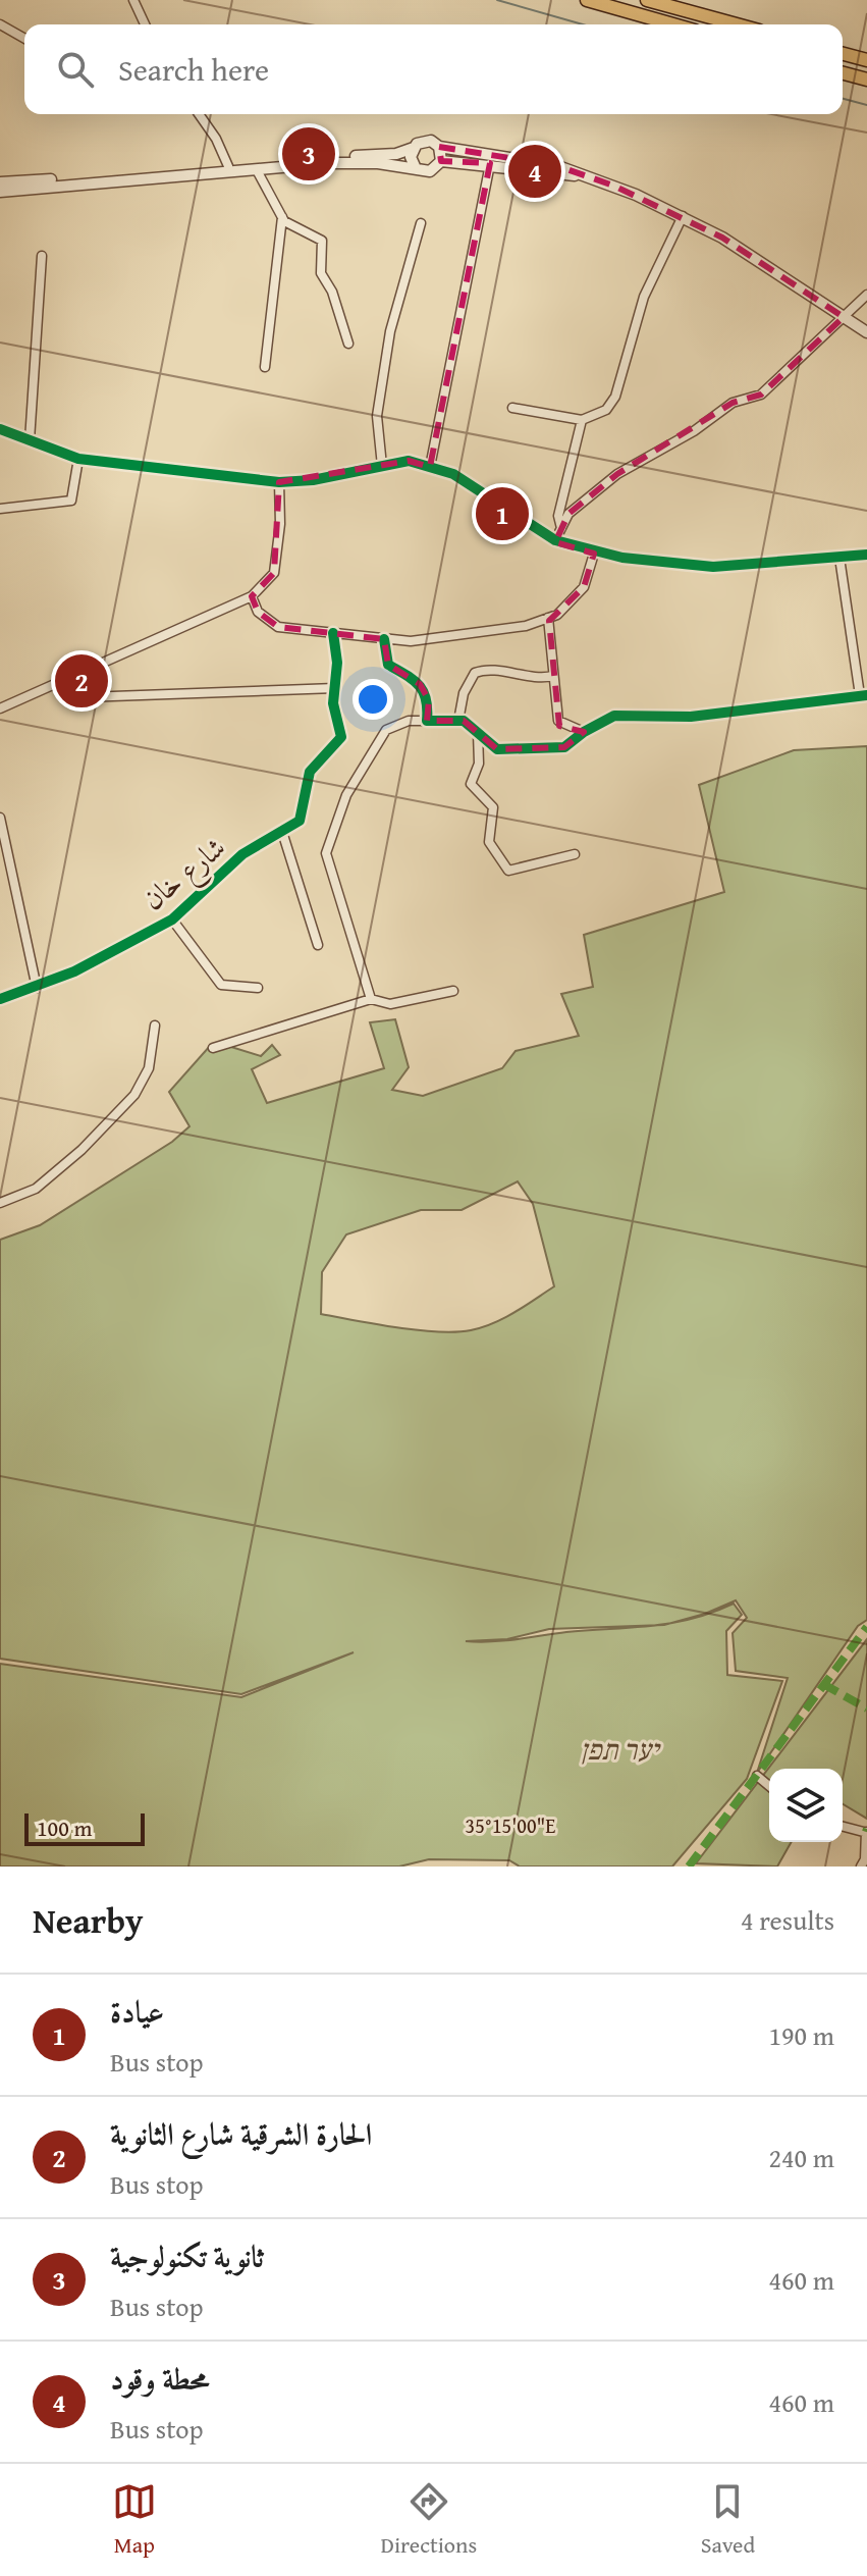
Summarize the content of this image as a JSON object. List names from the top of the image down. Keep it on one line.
{"streets":{"street":["شارع خان"]},"parks":["יער תפן"],"scale_bar":"100 m","page":{"search":"Search here","pins":["3","4","1","2"],"scale":"100 m","heading":["Nearby","4 results"],"list":[{"mark":"1","name":"عيادة","note":"Bus stop","value":"190 m"},{"mark":"2","name":"الحارة الشرقية شارع الثانوية","note":"Bus stop","value":"240 m"},{"mark":"3","name":"ثانوية تكنولوجية","note":"Bus stop","value":"460 m"},{"mark":"4","name":"محطة وقود","note":"Bus stop","value":"460 m"}],"nav":["Map","Directions","Saved"]},"coordinates":["35°15'00\"E"]}
